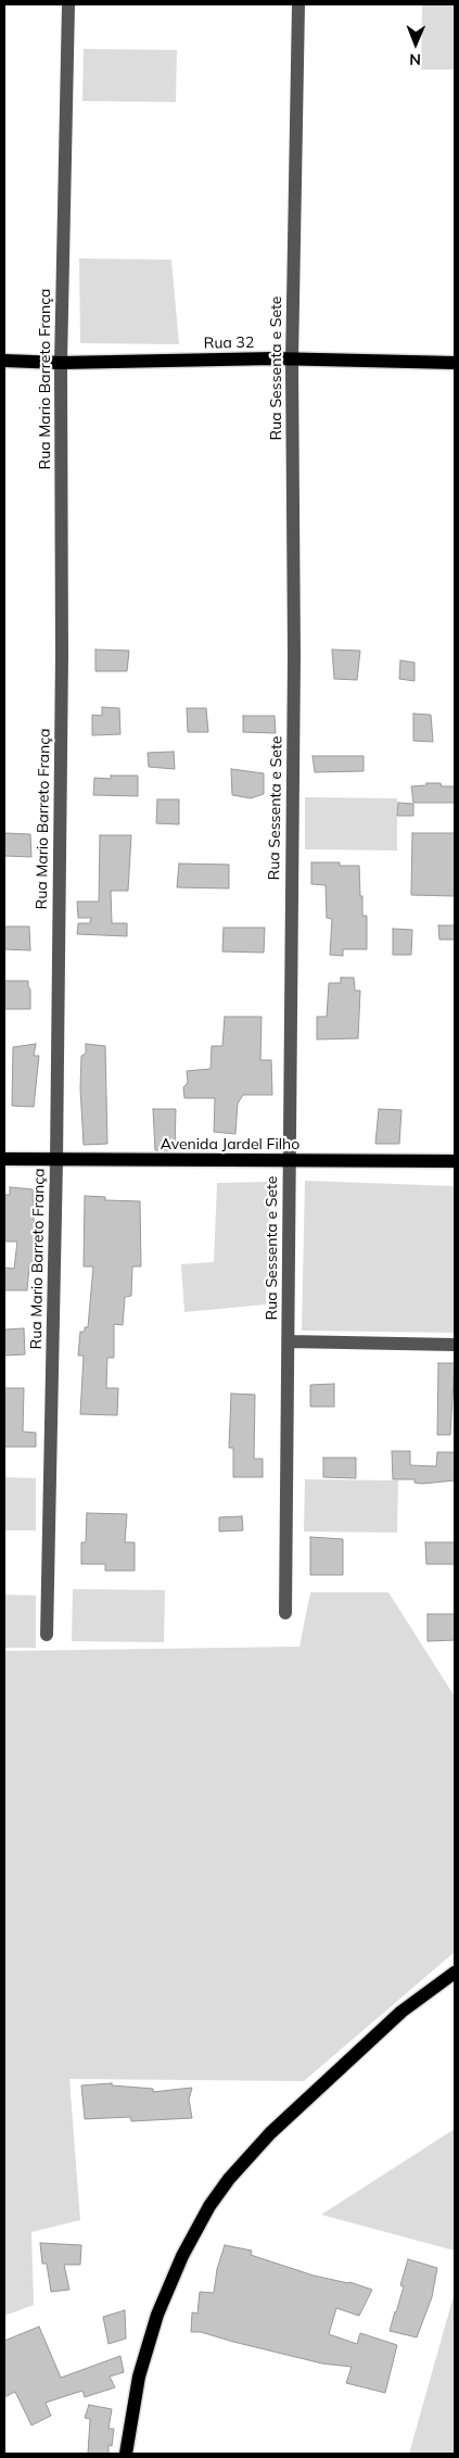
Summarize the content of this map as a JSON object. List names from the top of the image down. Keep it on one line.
{"streets":{"main road":["Rua 32","Avenida Jardel Filho"],"street":["Rua Sessenta e Sete","Rua Mario Barreto França"]},"crossings":[["Rua 32","Rua Sessenta e Sete"],["Rua 32","Rua Mario Barreto França"],["Rua Sessenta e Sete","Avenida Jardel Filho"],["Rua Mario Barreto França","Avenida Jardel Filho"]],"north":"bottom"}
